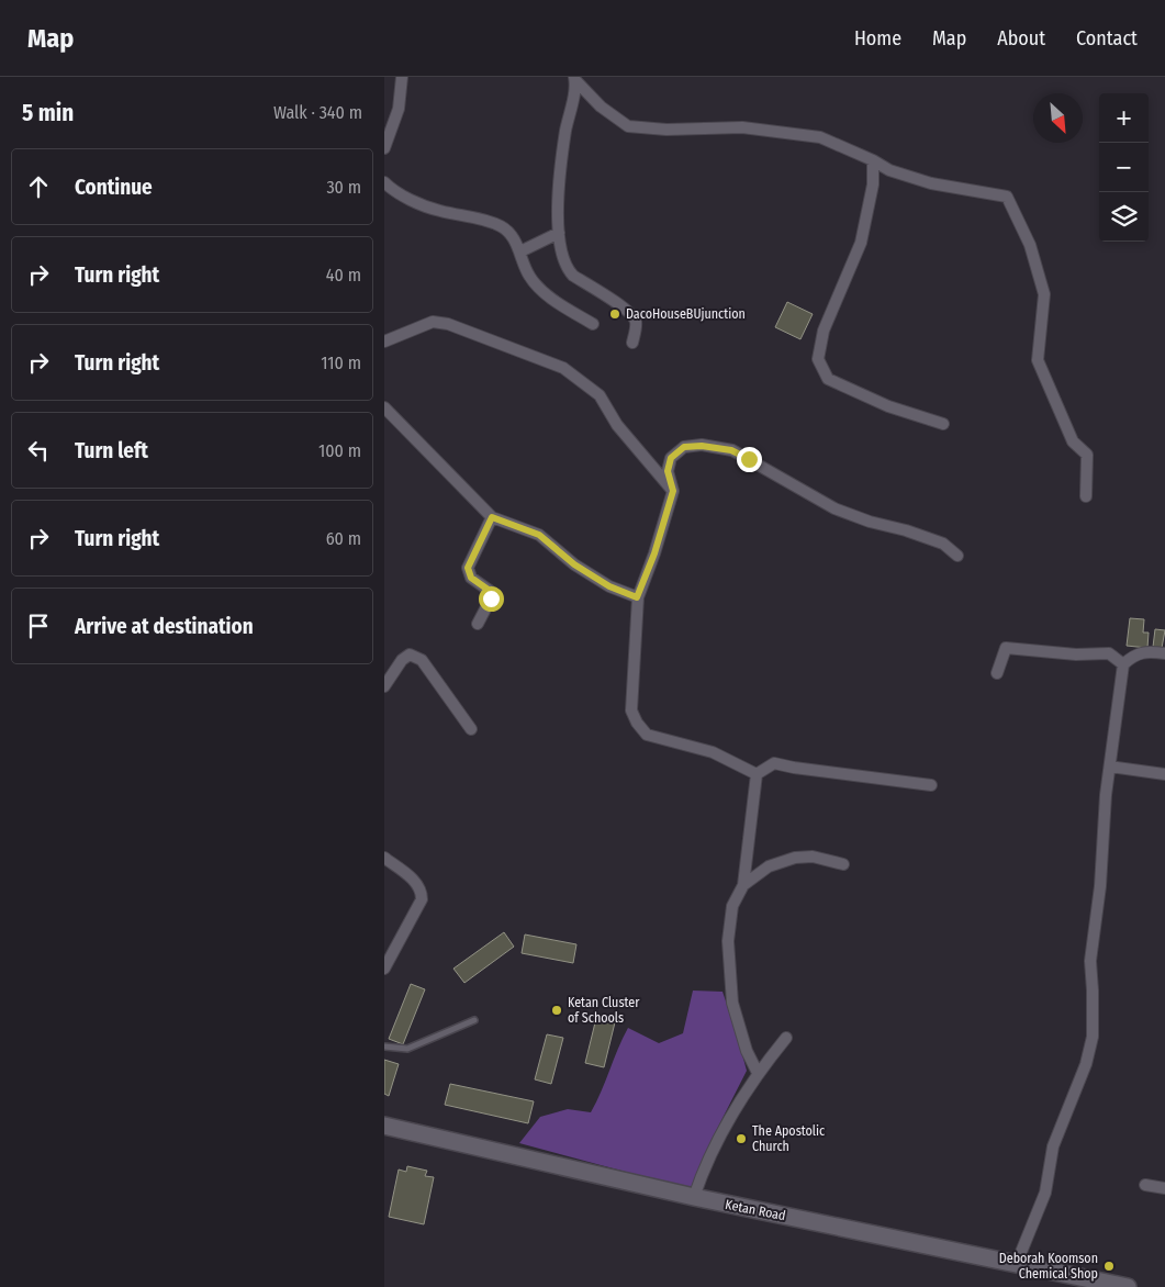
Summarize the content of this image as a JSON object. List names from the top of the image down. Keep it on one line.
{"streets":{"street":["Ketan Road"]},"places":["DacoHouseBUjunction","Ketan Cluster of Schools","The Apostolic Church","Deborah Koomson Chemical Shop"],"north":"bottom right","page":{"header":"Map","nav":["Home","Map","About","Contact"],"heading":["5 min","Walk · 340 m"],"map_buttons":["+","−"],"list":[["Continue","30 m"],["Turn right","40 m"],["Turn right","110 m"],["Turn left","100 m"],["Turn right","60 m"],"Arrive at destination"]}}
